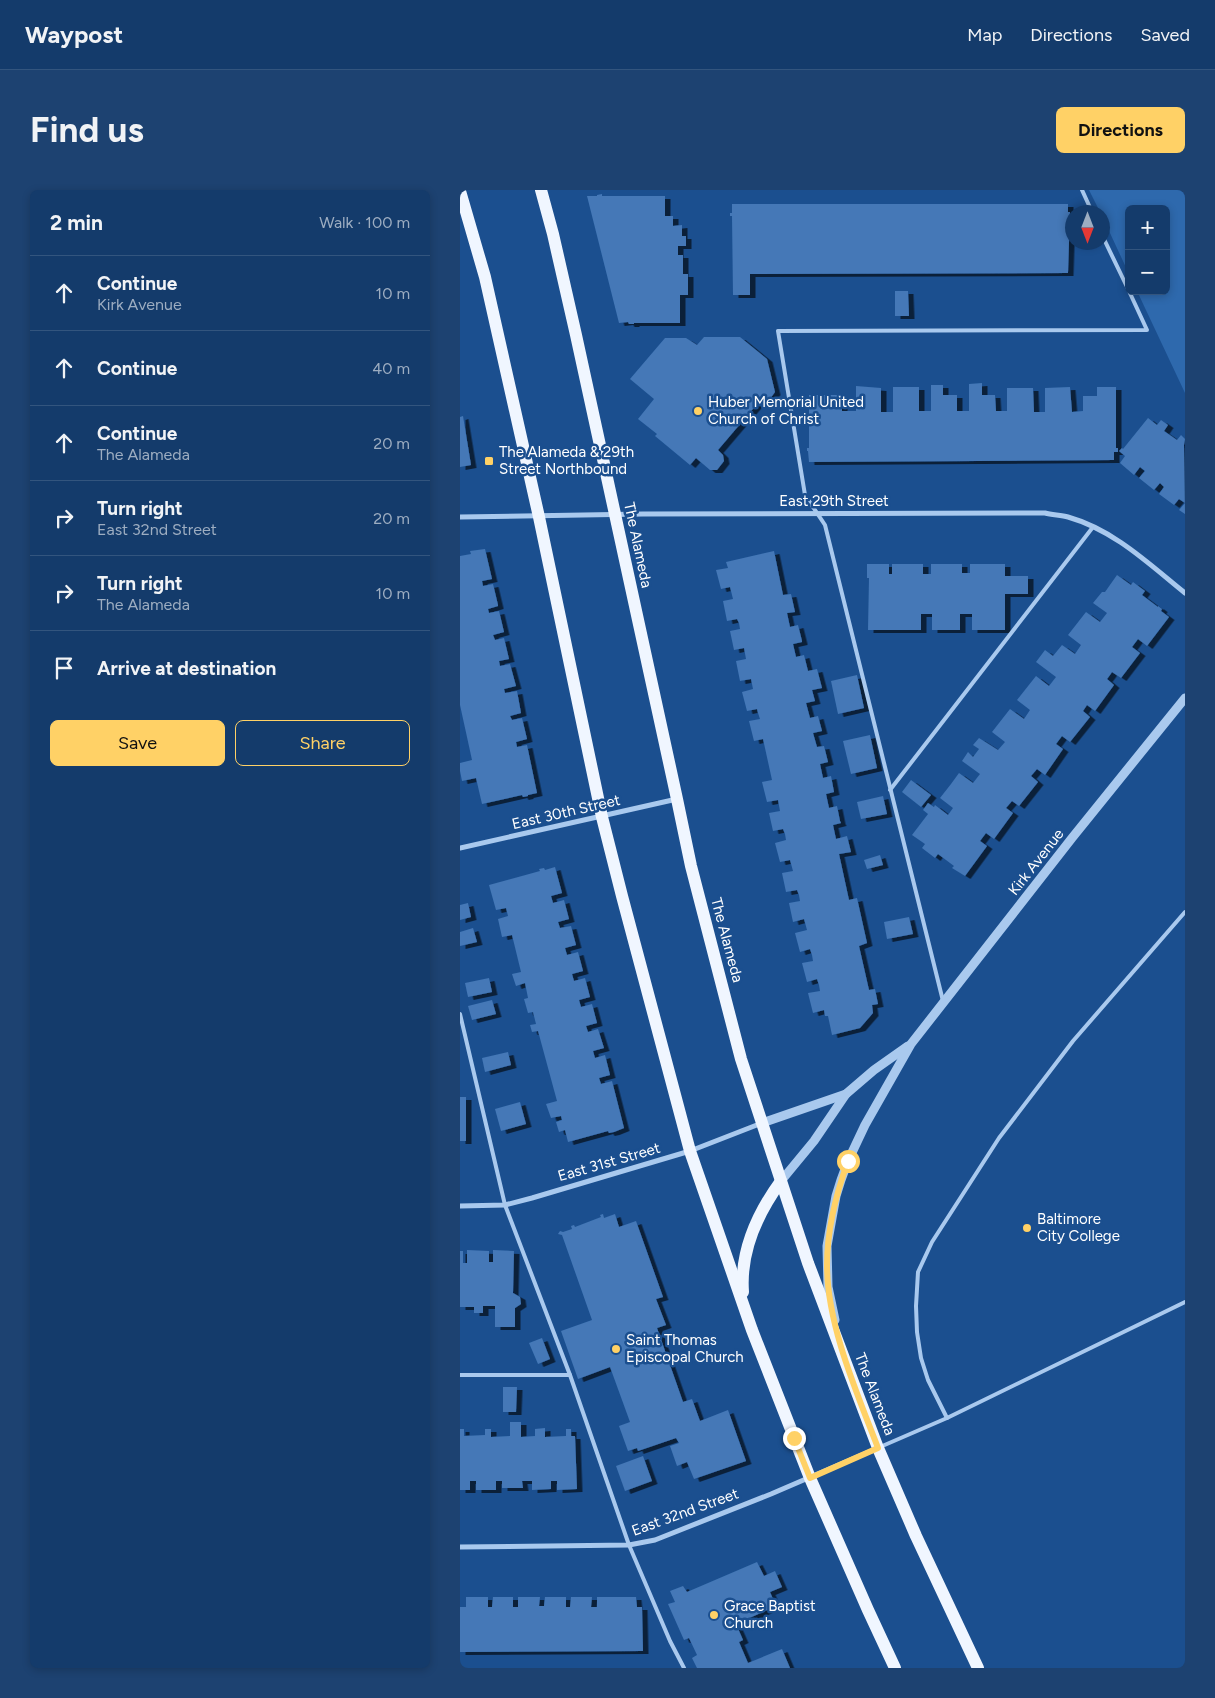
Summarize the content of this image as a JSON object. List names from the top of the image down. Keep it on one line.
{"streets":{"main road":["The Alameda"],"street":["East 29th Street","East 30th Street","Kirk Avenue","East 31st Street","East 32nd Street"]},"crossings":[["East 29th Street","The Alameda"],["The Alameda","East 30th Street"],["The Alameda","Kirk Avenue"],["The Alameda","East 31st Street"],["The Alameda","East 32nd Street"],["Kirk Avenue","East 31st Street"]],"places":{"other":["Huber Memorial United Church of Christ","Baltimore City College","Saint Thomas Episcopal Church","Grace Baptist Church"],"transit":["The Alameda & 29th Street Northbound"]},"north":"bottom","page":{"header":"Waypost","nav":["Map","Directions","Saved"],"buttons":["Directions",["Save","Share"]],"title":"Find us","heading":["2 min","Walk · 100 m"],"map_buttons":["+","−"],"list":[["Continue","Kirk Avenue","10 m"],["Continue","40 m"],["Continue","The Alameda","20 m"],["Turn right","East 32nd Street","20 m"],["Turn right","The Alameda","10 m"],"Arrive at destination"]}}
